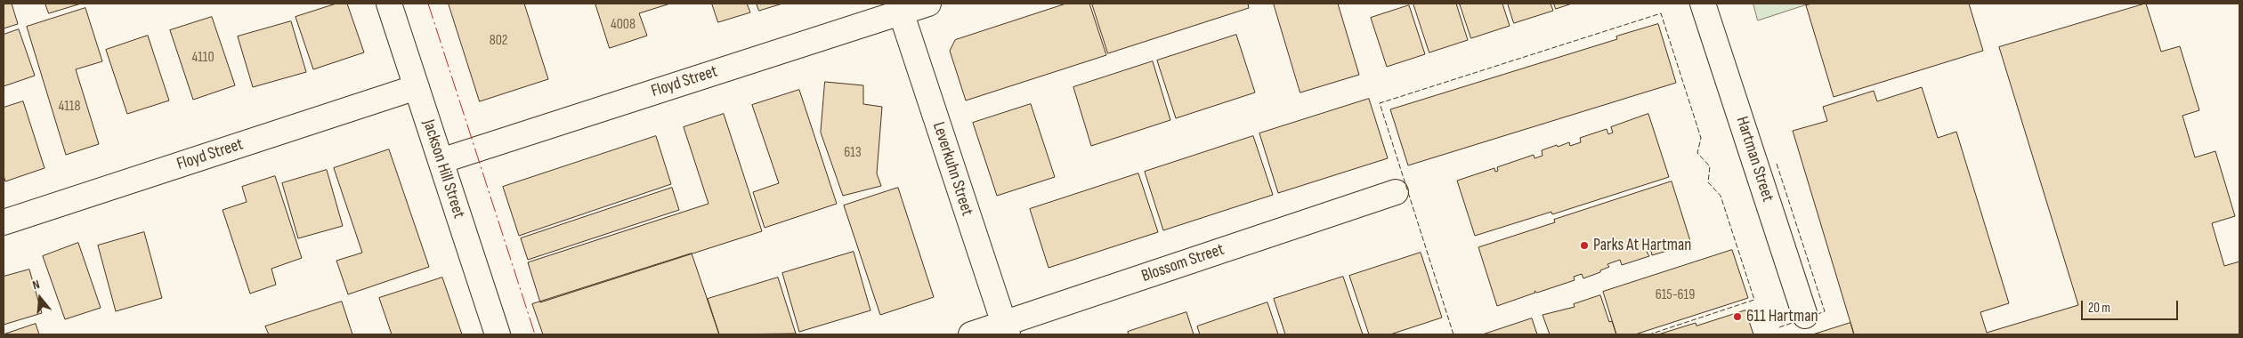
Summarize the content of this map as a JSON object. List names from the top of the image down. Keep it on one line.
{"streets":{"street":["Floyd Street","Hartman Street","Jackson Hill Street","Leverkuhn Street","Blossom Street"]},"crossings":[["Floyd Street","Jackson Hill Street"],["Floyd Street","Leverkuhn Street"],["Leverkuhn Street","Blossom Street"]],"places":["Parks At Hartman","611 Hartman"],"house_numbers":["4008","802","4110","4118","613","615-619"],"scale_bar":"20 m","north":"top"}
